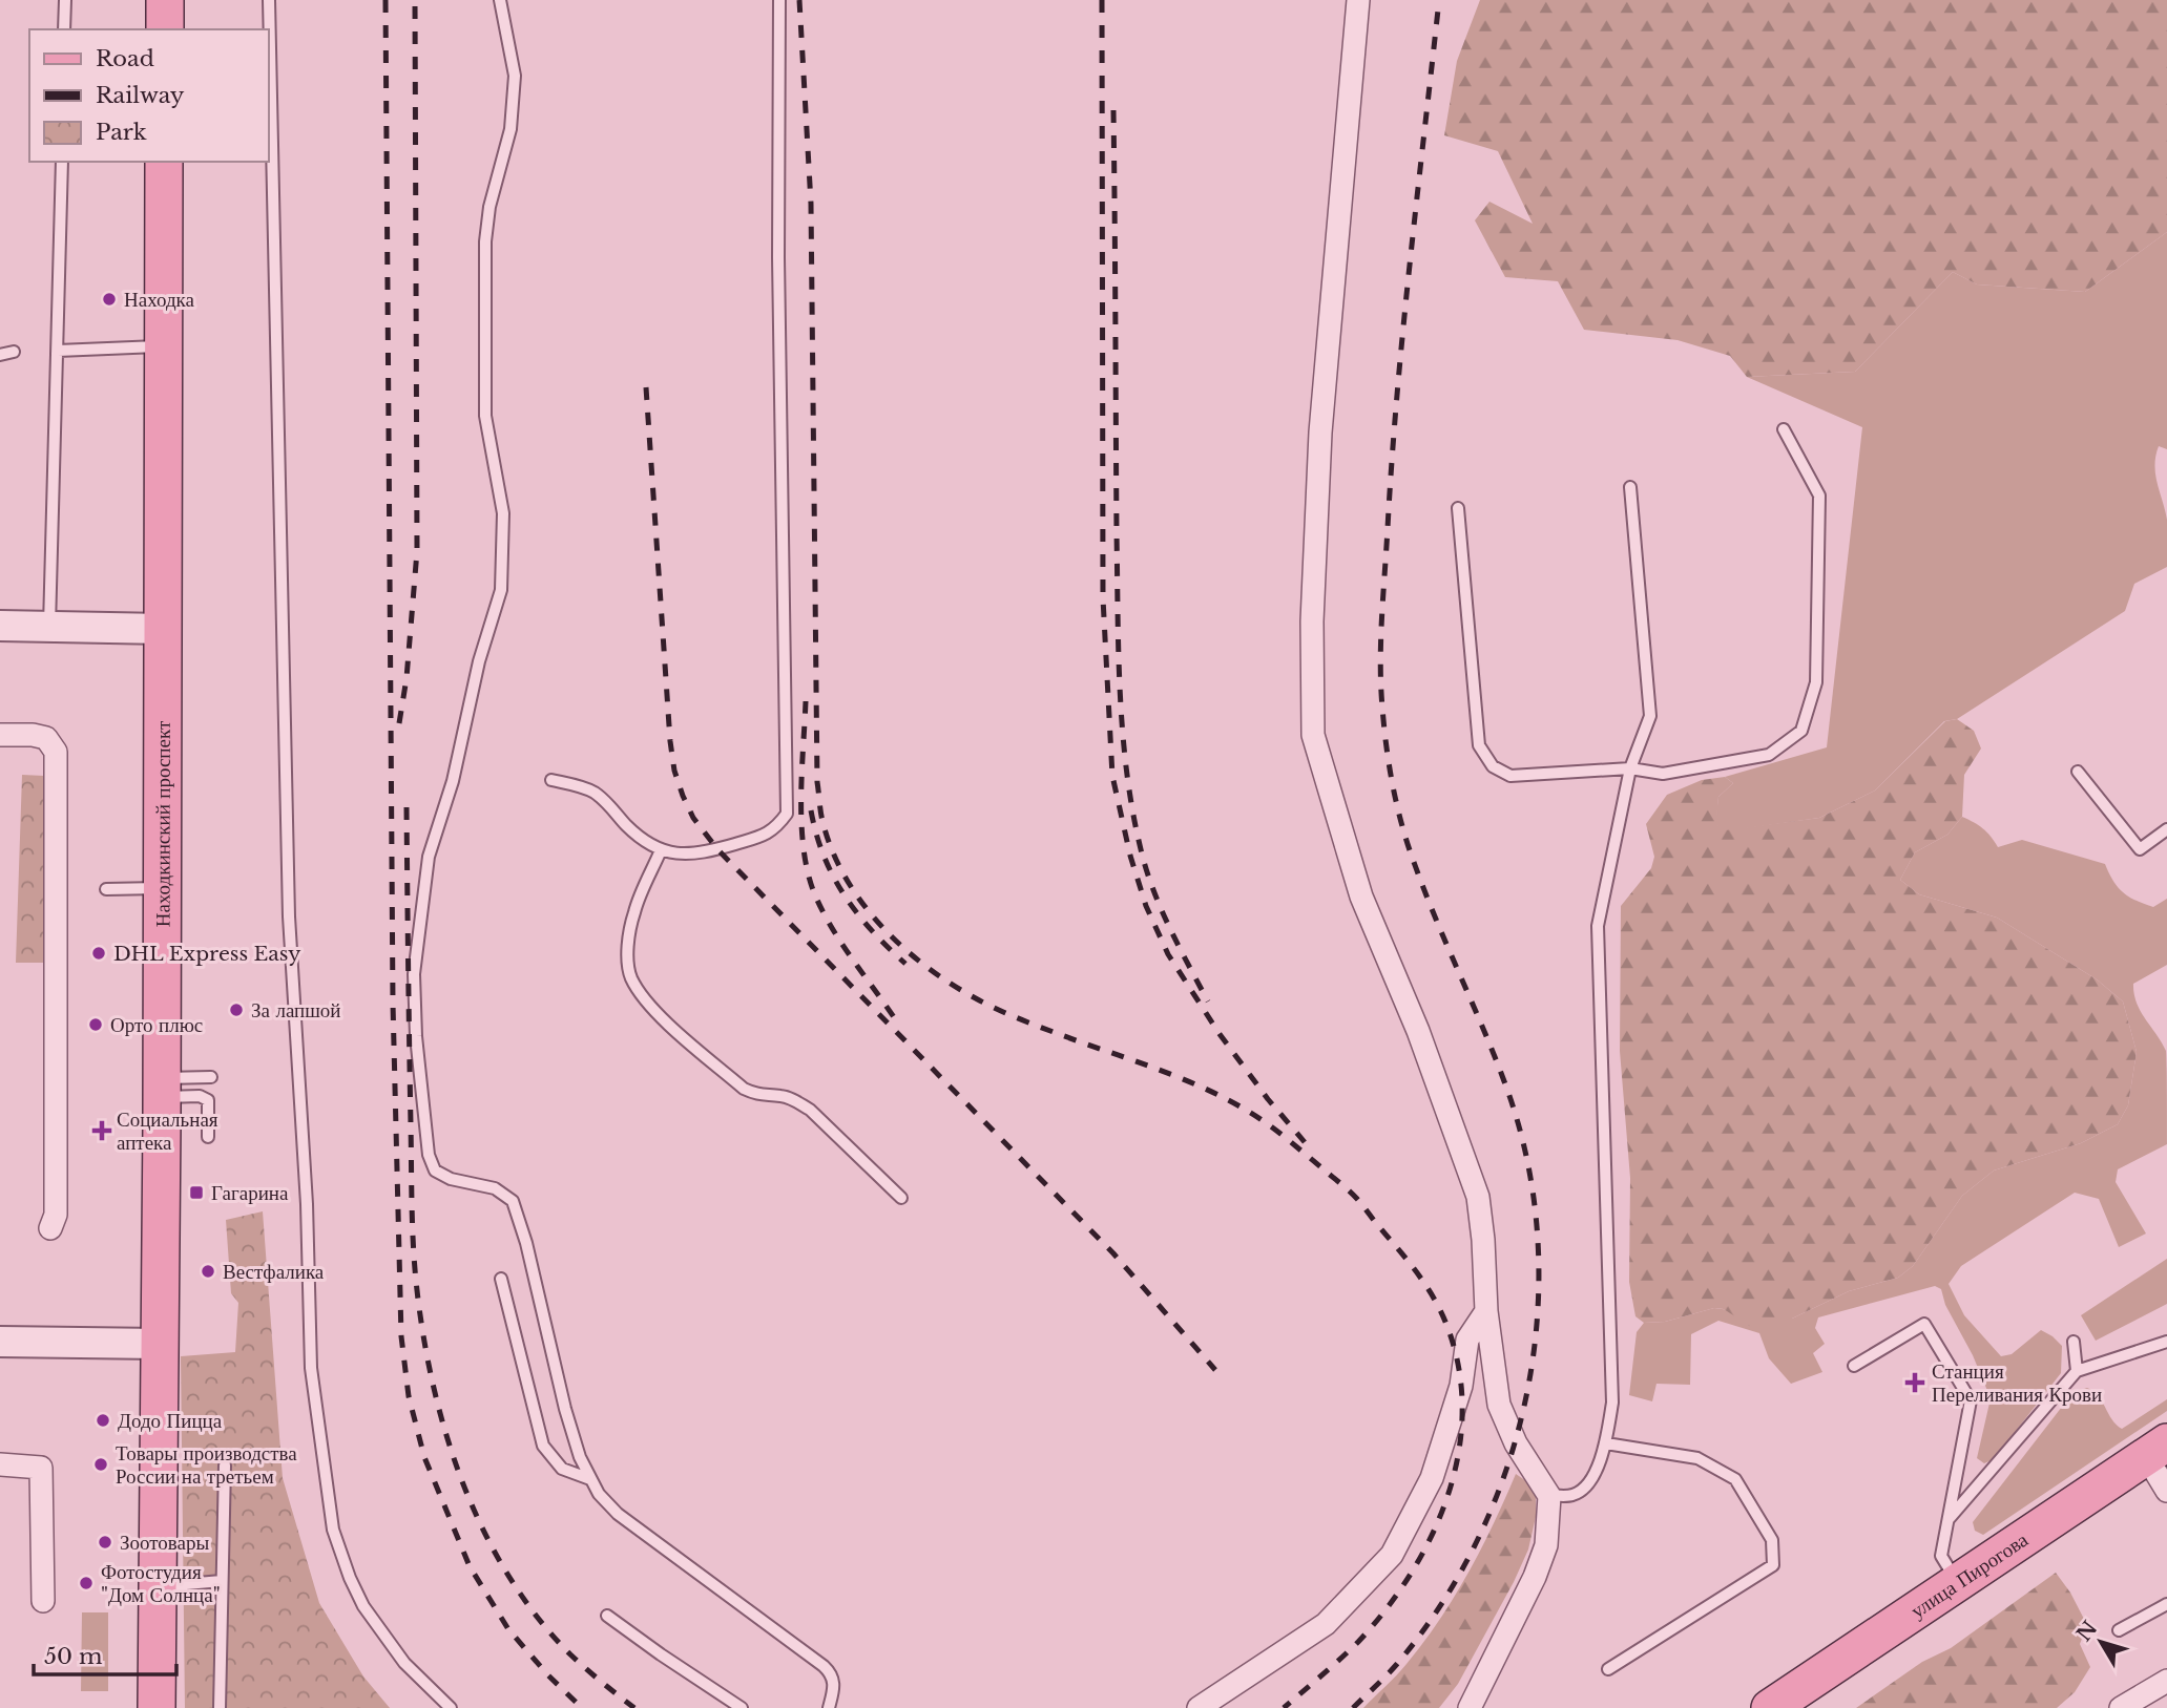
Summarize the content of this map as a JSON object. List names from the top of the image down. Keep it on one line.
{"streets":{"main road":["Находкинский проспект","улица Пирогова"]},"places":{"other":["Находка","DHL Express Easy","За лапшой","Орто плюс","Вестфалика","Додо Пицца","Товары производства России на третьем","Зоотовары","Фотостудия \"Дом Солнца\""],"health":["Социальная аптека","Станция Переливания Крови"],"transit":["Гагарина"]},"legend":["Road","Railway","Park"],"scale_bar":"50 m","north":"top left"}
